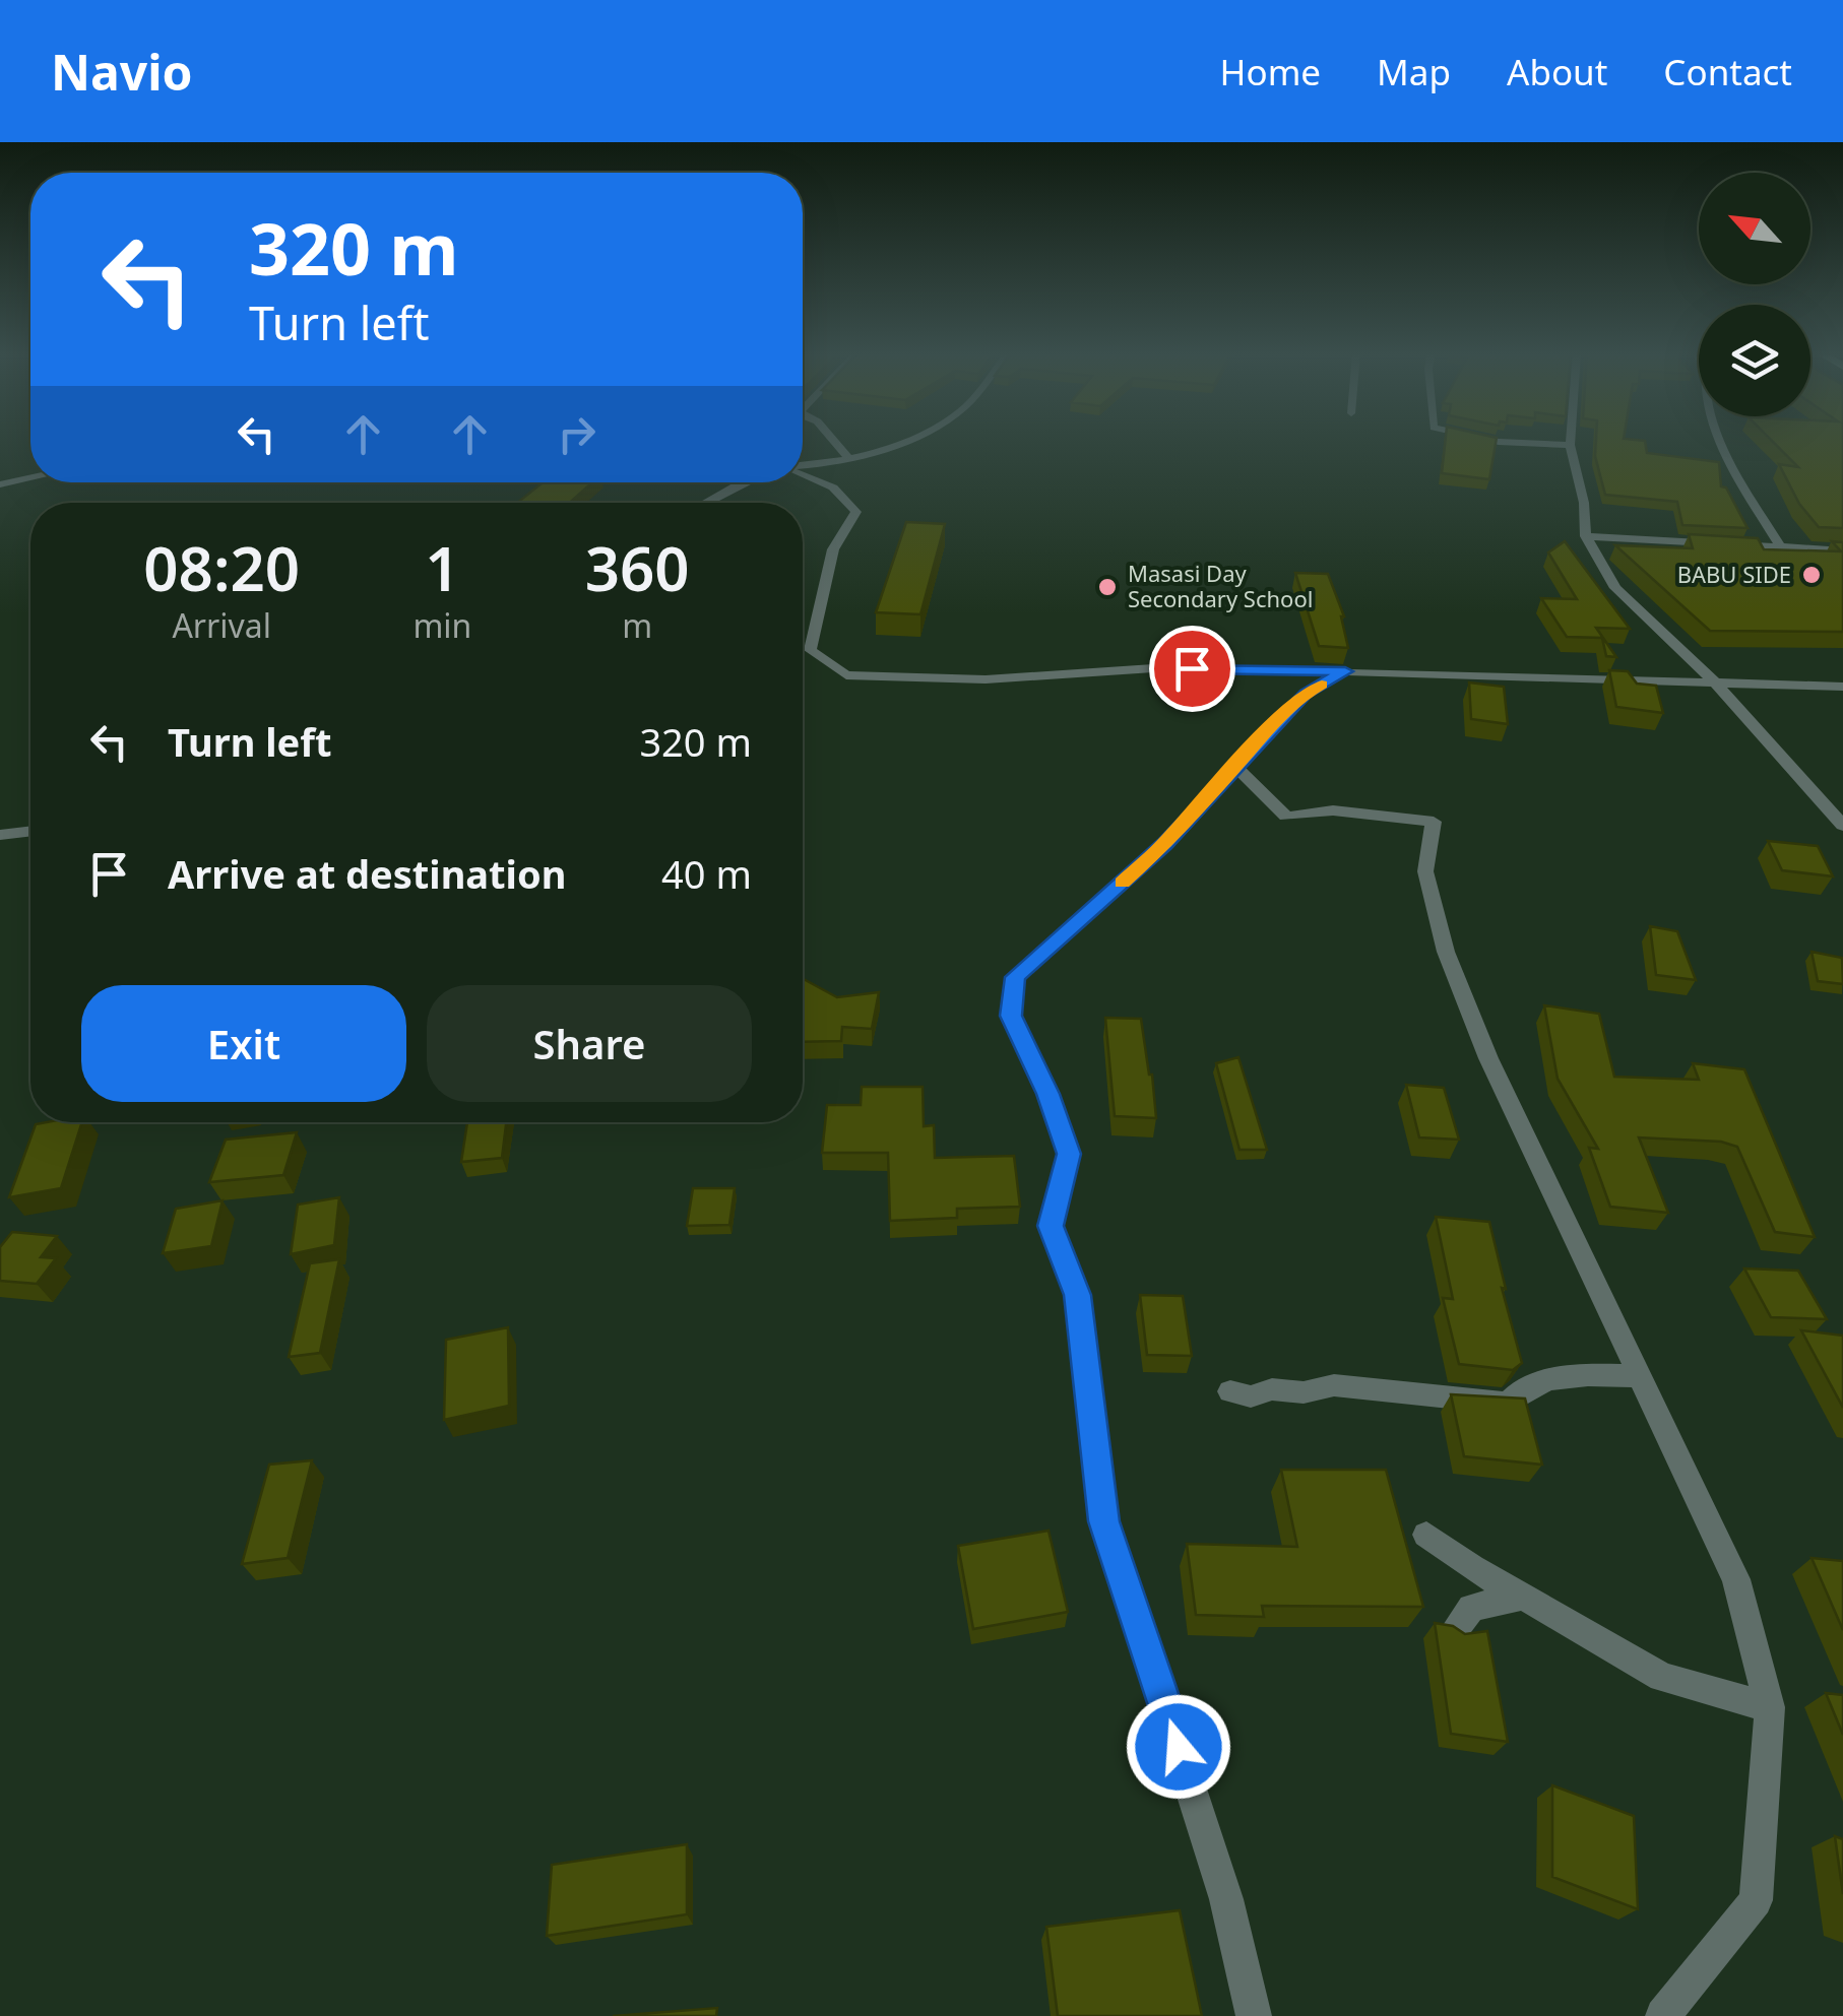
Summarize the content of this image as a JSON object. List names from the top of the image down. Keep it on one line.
{"places":["BABU SIDE","Masasi Day Secondary School"],"north":"top left","page":{"header":"Navio","nav":["Home","Map","About","Contact"],"turn":["320 m","Turn left"],"eta":["08:20","Arrival","1","min","360","m"],"list":[{"name":"Turn left","value":"320 m"},{"name":"Arrive at destination","value":"40 m"}],"buttons":["Exit","Share"]}}
